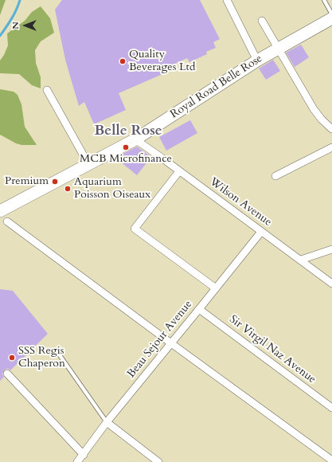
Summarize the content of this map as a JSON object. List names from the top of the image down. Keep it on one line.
{"streets":{"main road":["Royal Road Belle Rose"],"street":["Wilson Avenue","Beau Sejour Avenue","Sir Virgil Naz Avenue"]},"crossings":[["Royal Road Belle Rose","Wilson Avenue"],["Wilson Avenue","Beau Sejour Avenue"],["Beau Sejour Avenue","Sir Virgil Naz Avenue"]],"districts":["Belle Rose"],"places":["Quality Beverages Ltd","MCB Microfinance","Premium","Aquarium Poisson Oiseaux","SSS Regis Chaperon"],"north":"left"}
